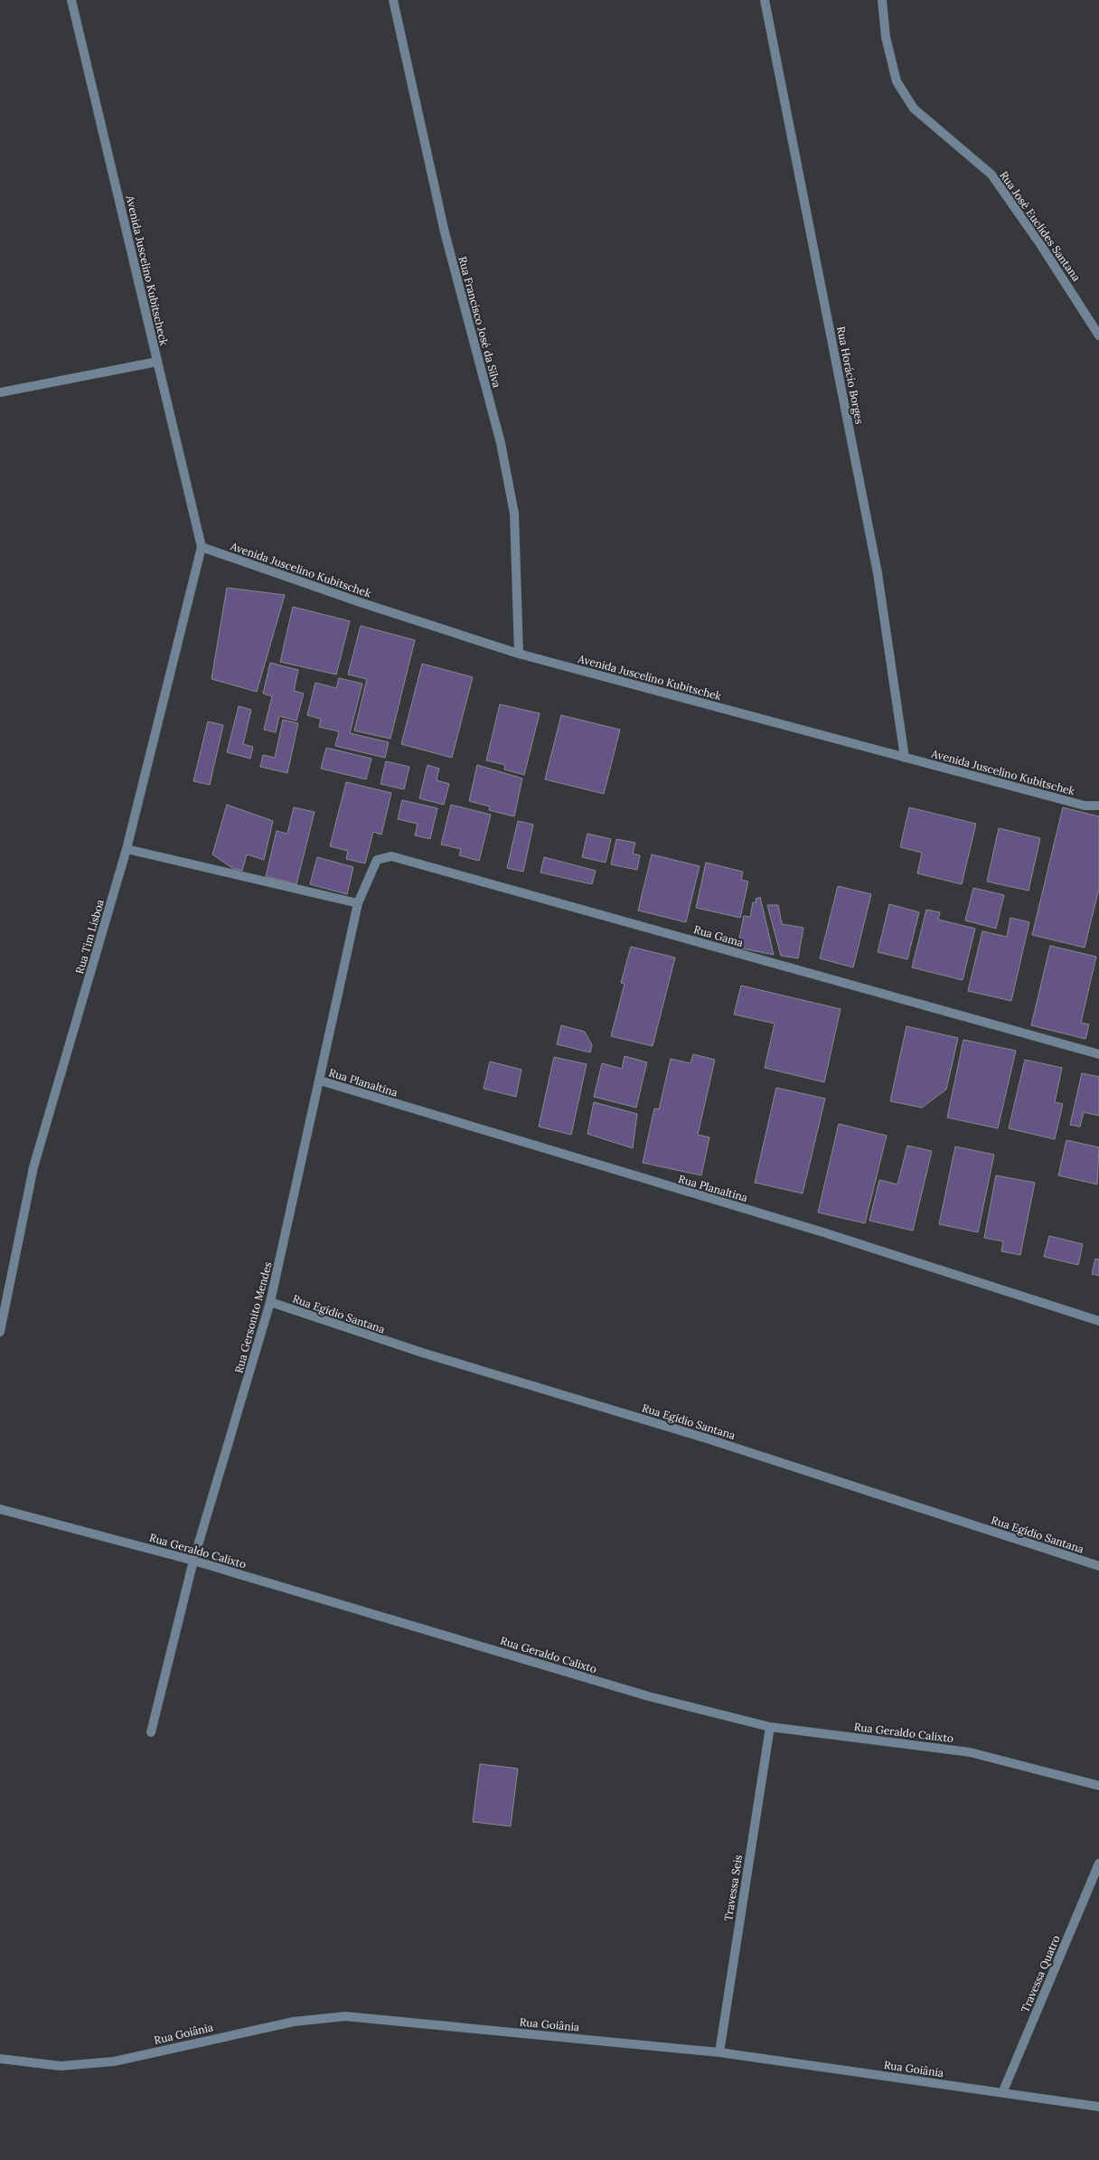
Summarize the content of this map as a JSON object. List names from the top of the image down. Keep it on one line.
{"streets":{"street":["Rua José Euclides Santana","Avenida Juscelino Kubitscheck","Rua Francisco José da Silva","Rua Horácio Borges","Avenida Juscelino Kubitschek","Rua Gama","Rua Tim Lisboa","Rua Planaltina","Rua Egídio Santana","Rua Gersonito Mendes","Rua Geraldo Calixto","Travessa Seis","Travessa Quatro","Rua Goiânia"]},"crossings":[["Avenida Juscelino Kubitscheck","Avenida Juscelino Kubitschek"],["Avenida Juscelino Kubitscheck","Rua Tim Lisboa"],["Rua Francisco José da Silva","Avenida Juscelino Kubitschek"],["Rua Horácio Borges","Avenida Juscelino Kubitschek"],["Avenida Juscelino Kubitschek","Rua Tim Lisboa"],["Rua Gama","Rua Gersonito Mendes"],["Rua Planaltina","Rua Gersonito Mendes"],["Rua Egídio Santana","Rua Gersonito Mendes"],["Rua Gersonito Mendes","Rua Geraldo Calixto"],["Rua Geraldo Calixto","Travessa Seis"],["Travessa Seis","Rua Goiânia"],["Travessa Quatro","Rua Goiânia"]]}
